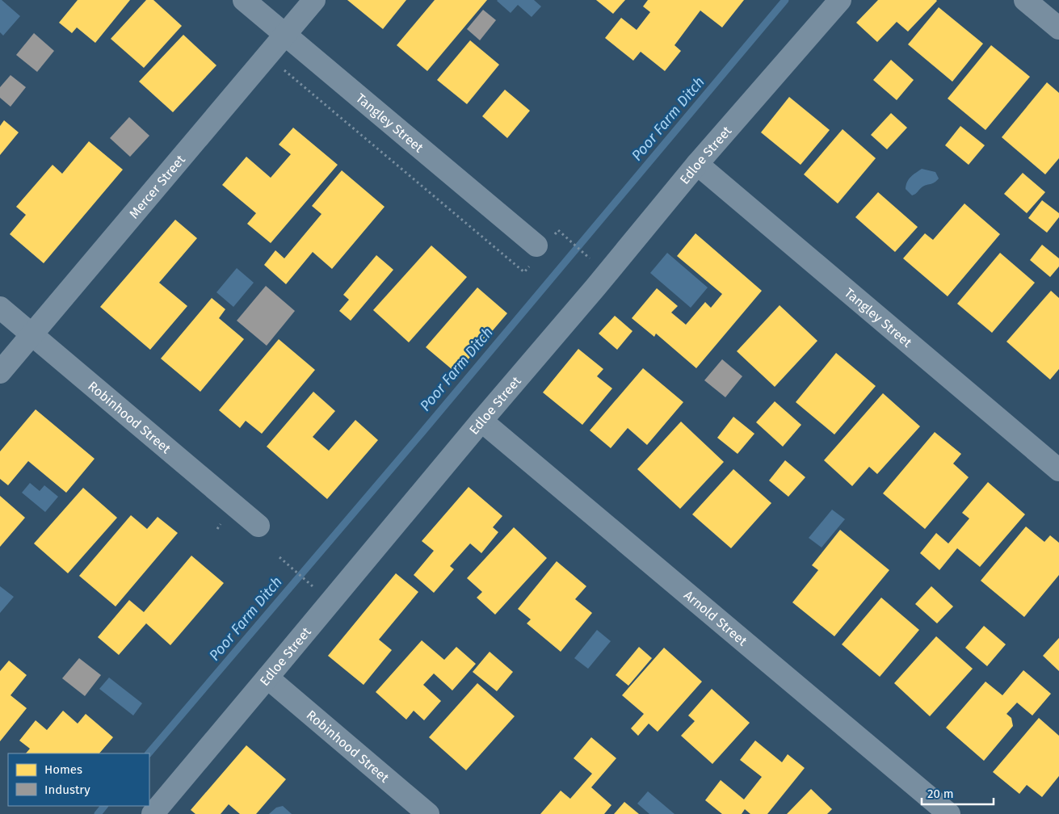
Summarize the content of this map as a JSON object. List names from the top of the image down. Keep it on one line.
{"streets":{"street":["Tangley Street","Edloe Street","Mercer Street","Robinhood Street","Arnold Street"]},"crossings":[["Tangley Street","Edloe Street"],["Tangley Street","Mercer Street"],["Edloe Street","Robinhood Street"],["Edloe Street","Arnold Street"],["Mercer Street","Robinhood Street"]],"water":["Poor Farm Ditch"],"legend":["Homes","Industry"],"scale_bar":"20 m"}
